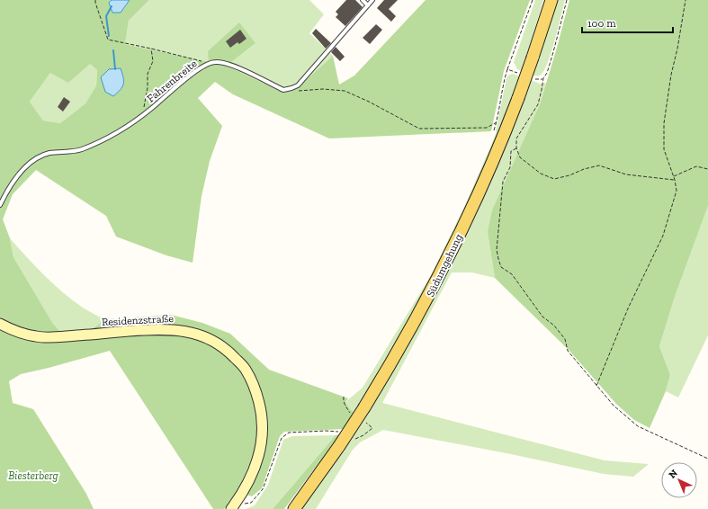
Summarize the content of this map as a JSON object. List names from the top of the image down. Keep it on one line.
{"streets":{"main road":["Südumgehung","Residenzstraße"],"lane":["Fahrenbreite"]},"parks":["Biesterberg"],"scale_bar":"100 m","north":"top left"}
